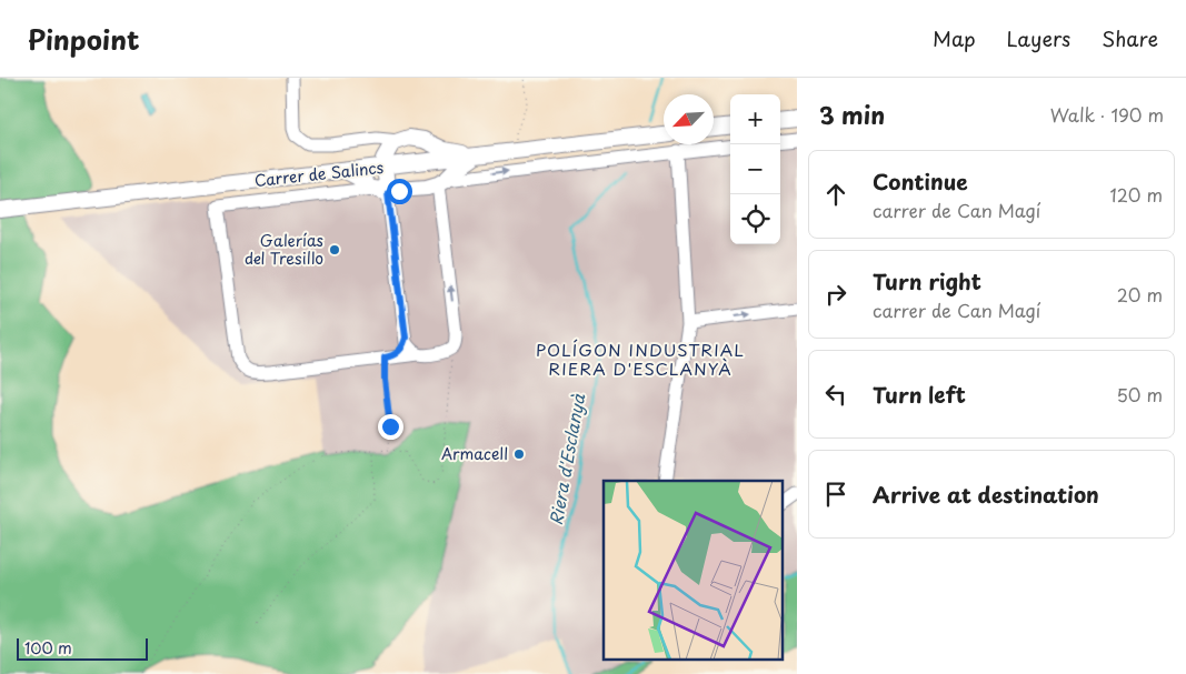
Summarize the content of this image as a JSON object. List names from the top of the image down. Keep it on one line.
{"streets":{"main road":["Carrer de Salincs"]},"districts":["POLÍGON INDUSTRIAL RIERA D'ESCLANYÀ"],"water":["Riera d'Esclanyà"],"places":["Galerías del Tresillo","Armacell"],"scale_bar":"100 m","north":"bottom left","page":{"header":"Pinpoint","nav":["Map","Layers","Share"],"heading":["3 min","Walk · 190 m"],"map_buttons":["+","−"],"list":[["Continue","carrer de Can Magí","120 m"],["Turn right","carrer de Can Magí","20 m"],["Turn left","50 m"],"Arrive at destination"],"scale":"100 m"}}
